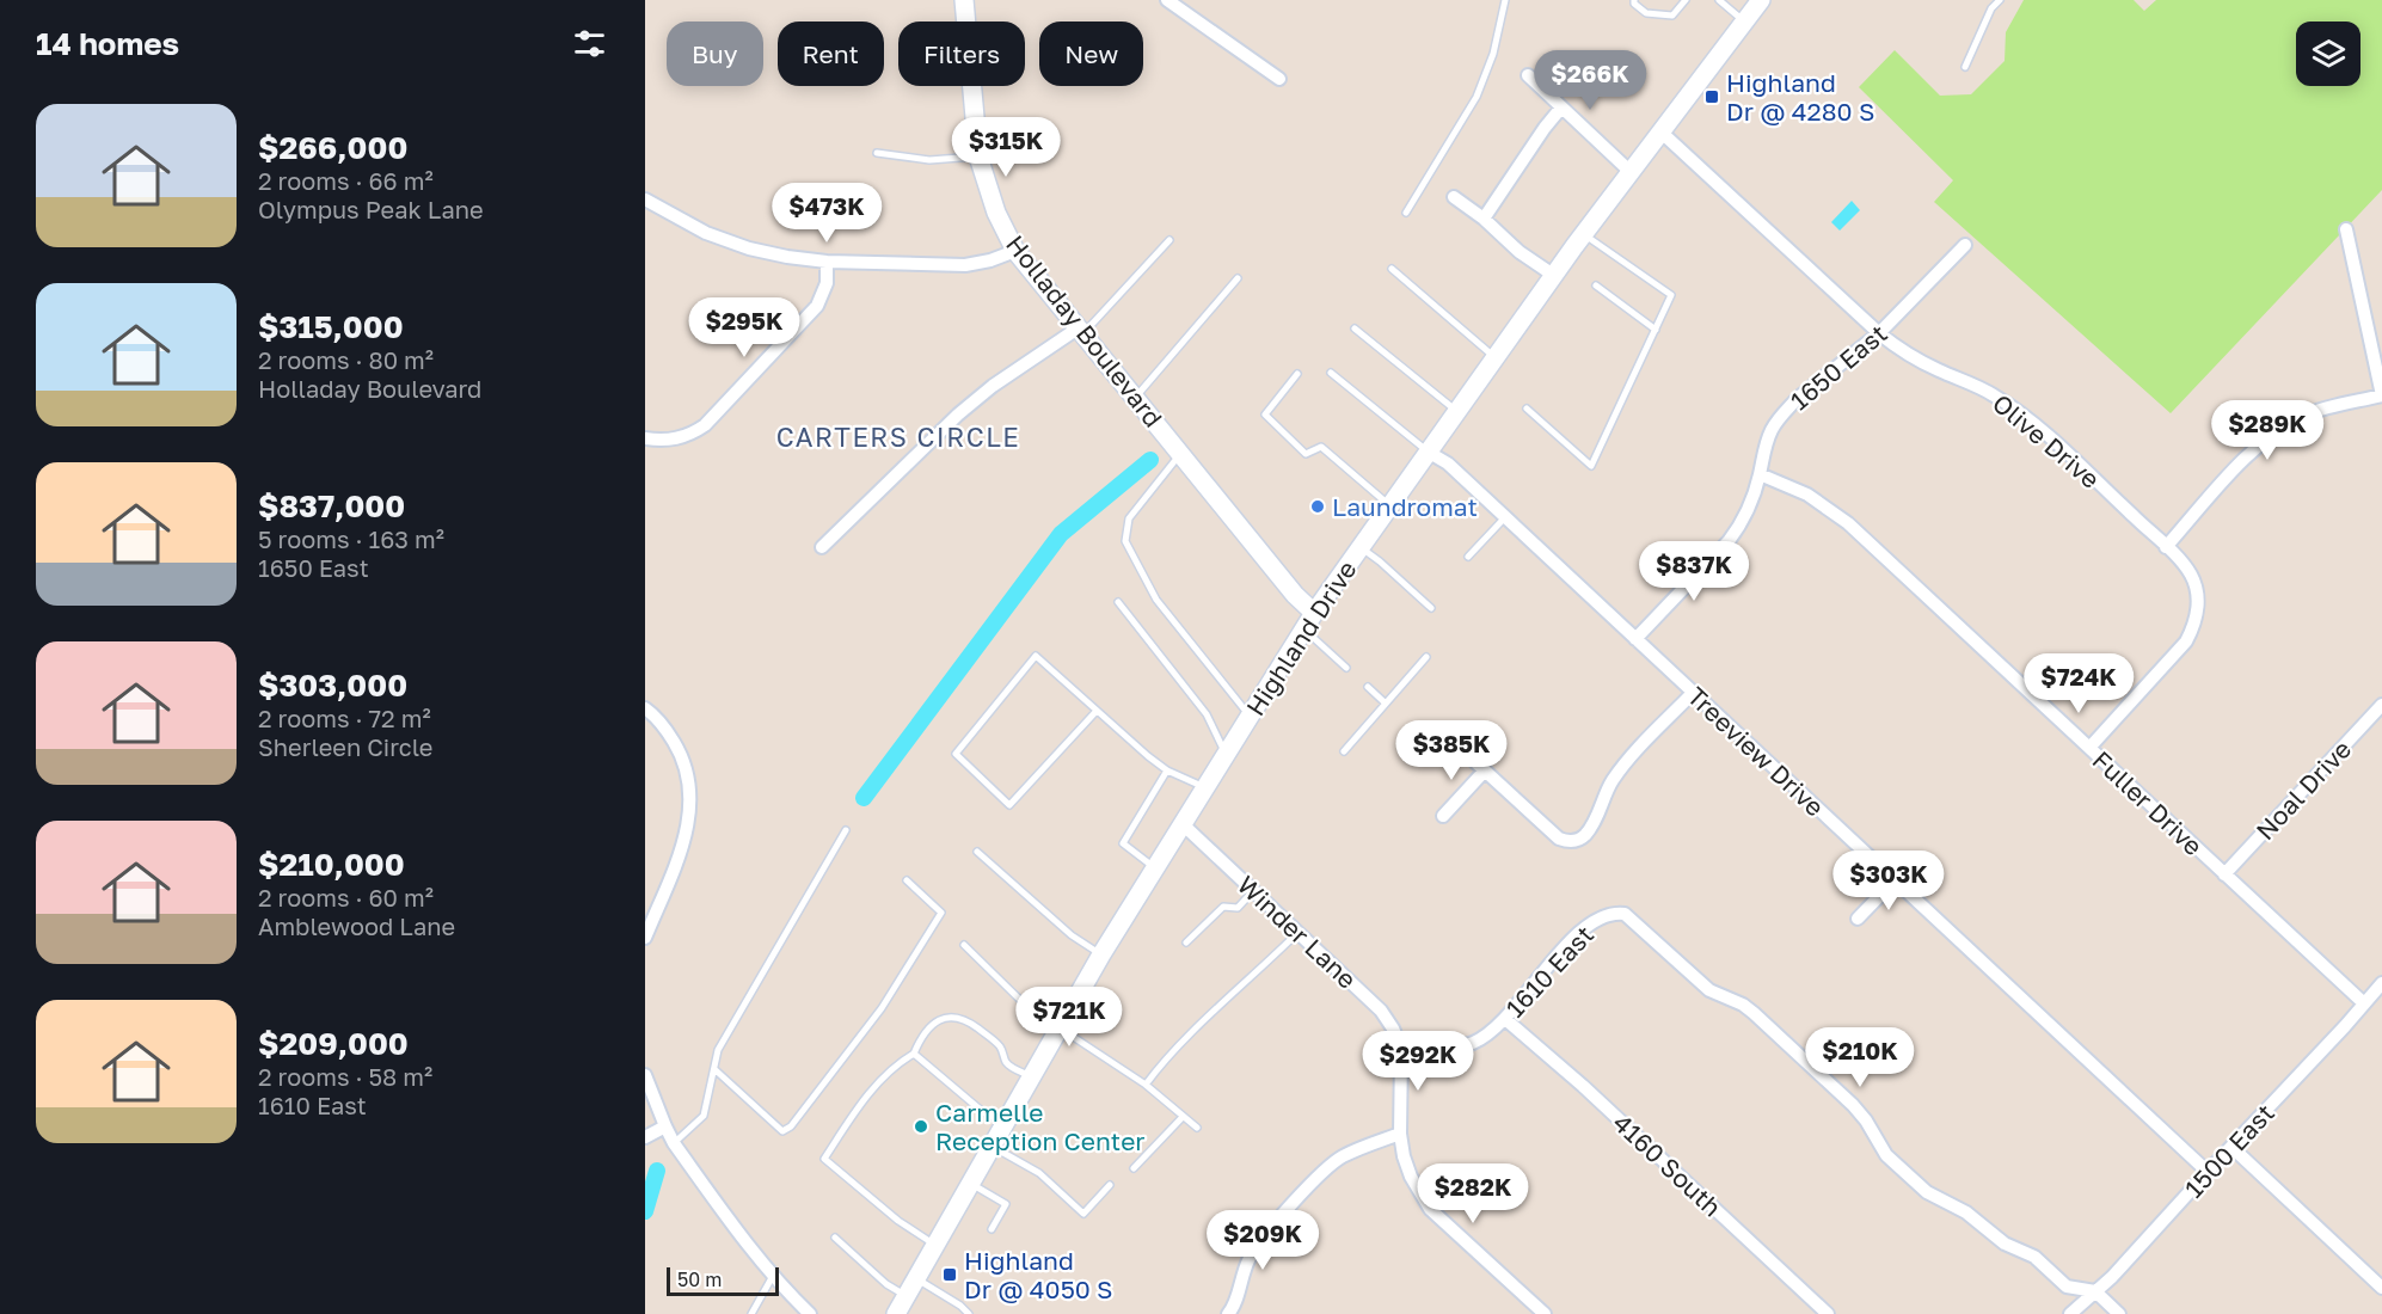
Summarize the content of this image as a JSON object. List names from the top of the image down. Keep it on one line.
{"streets":{"main road":["Holladay Boulevard","Highland Drive"],"street":["1650 East","Olive Drive","Treeview Drive","Noal Drive","Fuller Drive","Winder Lane","1610 East","1500 East","4160 South"]},"crossings":[["Holladay Boulevard","Highland Drive"],["1650 East","Olive Drive"],["1650 East","Treeview Drive"],["1650 East","Fuller Drive"],["Olive Drive","Highland Drive"],["Olive Drive","Fuller Drive"],["Highland Drive","Treeview Drive"],["Highland Drive","Winder Lane"],["Treeview Drive","1500 East"],["Noal Drive","Fuller Drive"],["Fuller Drive","1500 East"],["Winder Lane","1610 East"],["1610 East","1500 East"],["1610 East","4160 South"]],"districts":["CARTERS CIRCLE"],"places":{"transit":["Highland Dr @ 4280 S","Highland Dr @ 4050 S"],"other":["Laundromat","Carmelle Reception Center"]},"scale_bar":"50 m","page":{"heading":"14 homes","chip":["Buy","Rent","Filters","New"],"price":["$266K","$315K","$473K","$295K","$289K","$837K","$724K","$385K","$303K","$721K","$210K","$292K","$282K","$209K"],"list":[{"name":"$266,000","note":"2 rooms · 66 m² · Olympus Peak Lane"},{"name":"$315,000","note":"2 rooms · 80 m² · Holladay Boulevard"},{"name":"$837,000","note":"5 rooms · 163 m² · 1650 East"},{"name":"$303,000","note":"2 rooms · 72 m² · Sherleen Circle"},{"name":"$210,000","note":"2 rooms · 60 m² · Amblewood Lane"},{"name":"$209,000","note":"2 rooms · 58 m² · 1610 East"}],"scale":"50 m"}}
